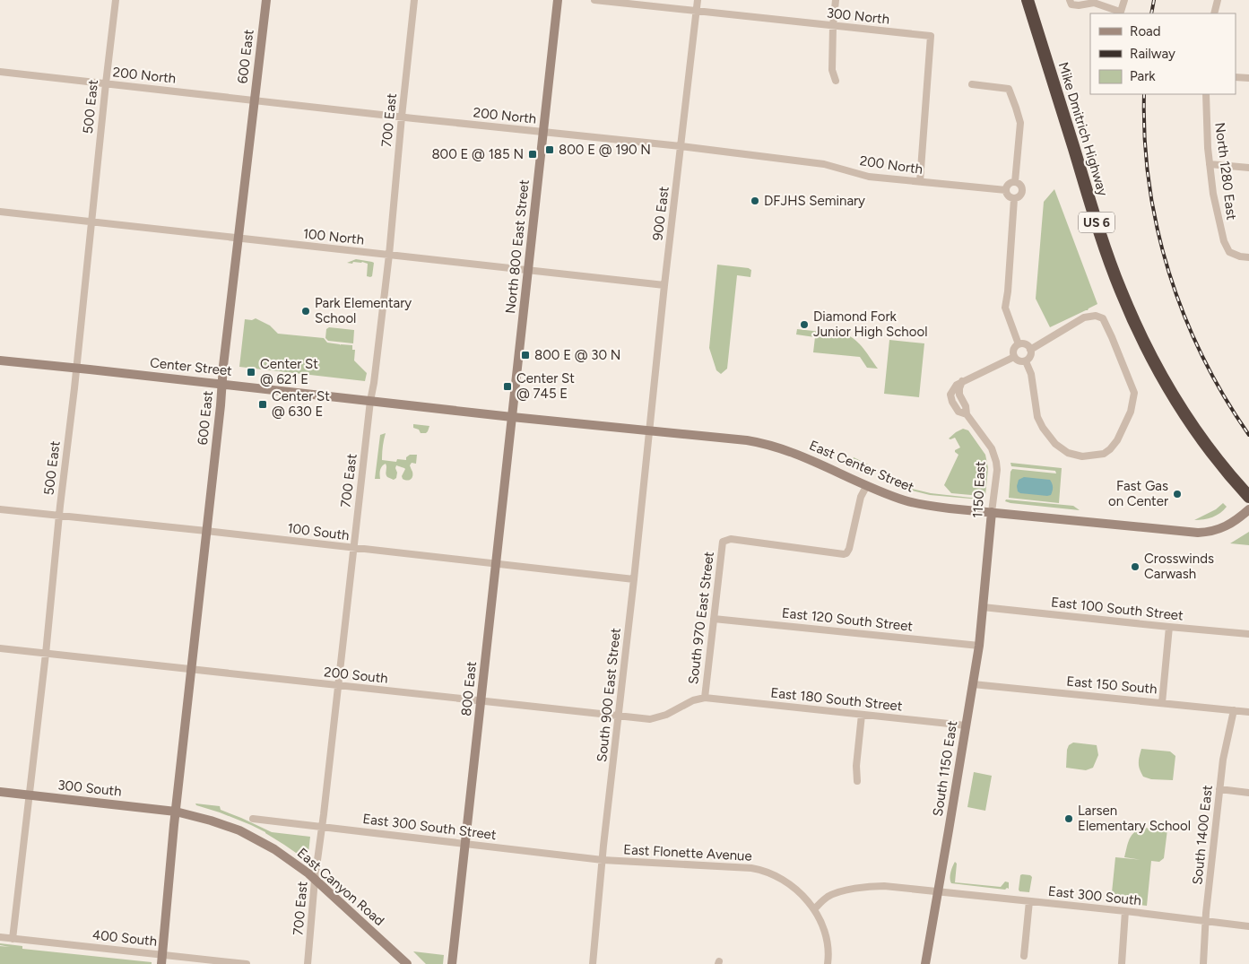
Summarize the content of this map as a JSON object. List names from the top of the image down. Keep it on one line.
{"streets":{"highway":["Mike Dmitrich Highway","US 6"],"street":["300 North","600 East","200 North","500 East","700 East","North 1280 East","900 East","100 North","North 800 East Street","Center Street","East Center Street","1150 East","100 South","East 100 South Street","South 970 East Street","East 120 South Street","200 South","East 150 South","800 East","South 900 East Street","East 180 South Street","South 1150 East","300 South","East 300 South Street","South 1400 East","East Flonette Avenue","East Canyon Road","East 300 South","400 South"]},"crossings":[["300 North","200 North"],["300 North","900 East"],["600 East","200 North"],["600 East","100 North"],["600 East","Center Street"],["600 East","100 South"],["600 East","200 South"],["600 East","300 South"],["600 East","East Canyon Road"],["600 East","400 South"],["200 North","500 East"],["200 North","700 East"],["200 North","900 East"],["200 North","North 800 East Street"],["500 East","100 North"],["500 East","Center Street"],["500 East","100 South"],["500 East","200 South"],["500 East","300 South"],["500 East","400 South"],["700 East","100 North"],["700 East","Center Street"],["700 East","100 South"],["700 East","200 South"],["700 East","East 300 South Street"],["700 East","East Canyon Road"],["900 East","100 North"],["900 East","East Center Street"],["900 East","South 900 East Street"],["100 North","North 800 East Street"],["North 800 East Street","Center Street"],["North 800 East Street","East Center Street"],["North 800 East Street","800 East"],["Center Street","East Center Street"],["Center Street","800 East"],["East Center Street","1150 East"],["East Center Street","South 970 East Street"],["East Center Street","800 East"],["East Center Street","South 900 East Street"],["1150 East","South 1150 East"],["100 South","800 East"],["100 South","South 900 East Street"],["East 100 South Street","South 1150 East"],["South 970 East Street","East 120 South Street"],["South 970 East Street","200 South"],["South 970 East Street","East 180 South Street"],["East 120 South Street","South 1150 East"],["200 South","800 East"],["200 South","South 900 East Street"],["200 South","East 180 South Street"],["East 150 South","South 1150 East"],["East 150 South","South 1400 East"],["800 East","East 300 South Street"],["South 900 East Street","East 300 South Street"],["South 900 East Street","East Flonette Avenue"],["East 180 South Street","South 1150 East"],["South 1150 East","East 300 South"],["300 South","East Canyon Road"],["East 300 South Street","East Flonette Avenue"],["South 1400 East","East 300 South"]],"places":{"transit":["800 E @ 190 N","800 E @ 185 N","800 E @ 30 N","Center St @ 621 E","Center St @ 745 E","Center St @ 630 E"],"other":["DFJHS Seminary","Park Elementary School","Diamond Fork Junior High School","Fast Gas on Center","Crosswinds Carwash","Larsen Elementary School"]},"legend":["Road","Railway","Park"]}
